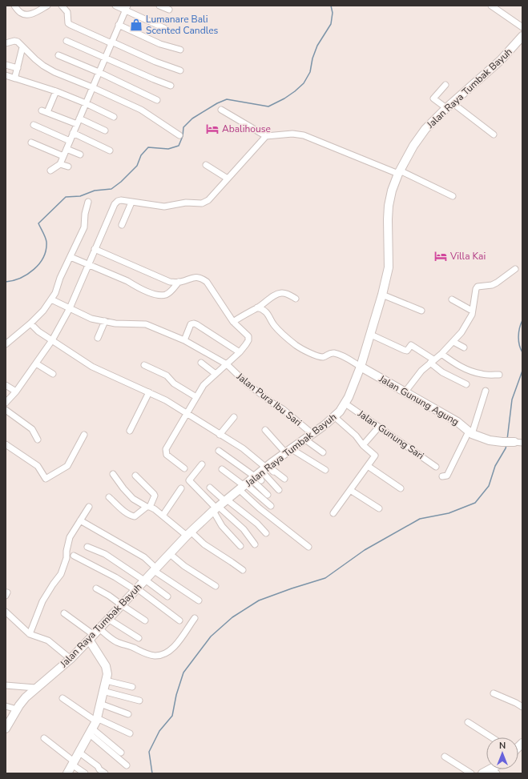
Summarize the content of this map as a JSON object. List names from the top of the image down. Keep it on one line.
{"streets":{"street":["Jalan Raya Tumbak Bayuh","Jalan Pura Ibu Sari","Jalan Gunung Agung","Jalan Gunung Sari"]},"crossings":[["Jalan Raya Tumbak Bayuh","Jalan Pura Ibu Sari"],["Jalan Raya Tumbak Bayuh","Jalan Gunung Agung"],["Jalan Raya Tumbak Bayuh","Jalan Gunung Sari"]],"places":{"shop":["Lumanare Bali Scented Candles"],"hotel":["Abalihouse","Villa Kai"]},"north":"top"}
